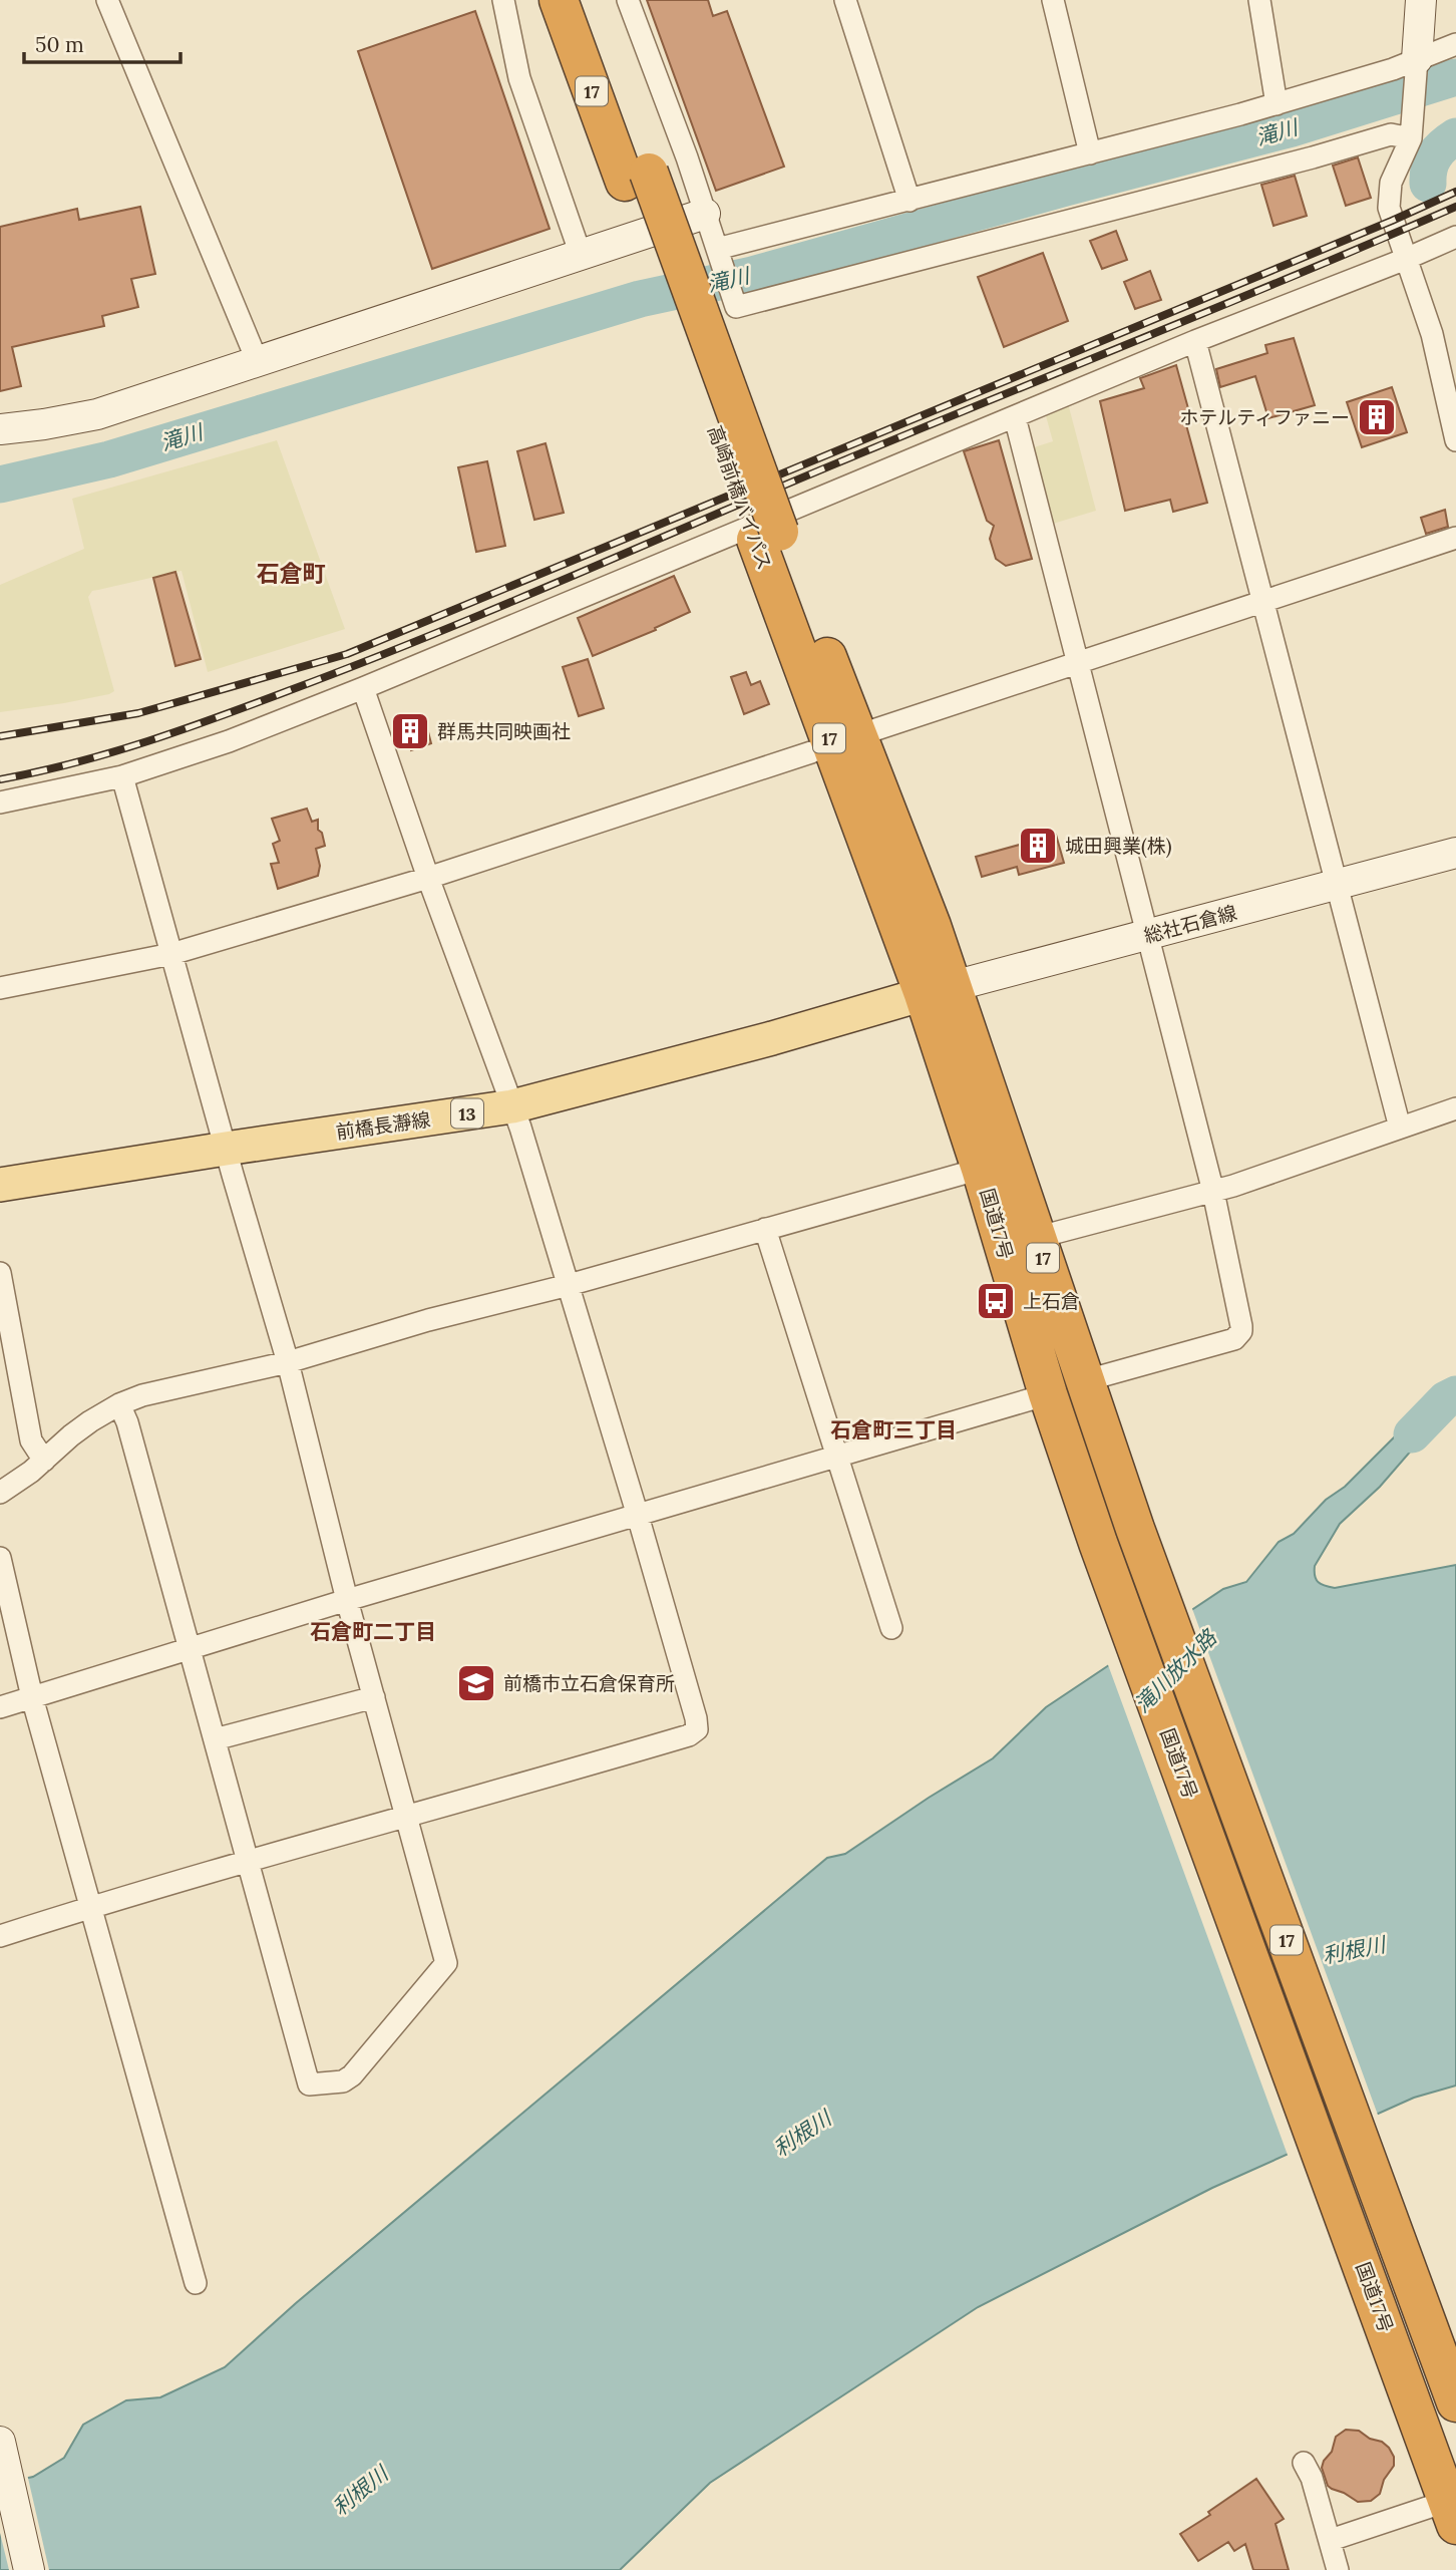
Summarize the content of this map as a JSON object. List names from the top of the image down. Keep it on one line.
{"streets":{"highway":["17","高崎前橋バイパス","国道17号"],"main road":["13","前橋長瀞線"],"street":["総社石倉線"]},"crossings":[["高崎前橋バイパス","総社石倉線"],["高崎前橋バイパス","前橋長瀞線"],["高崎前橋バイパス","国道17号"],["総社石倉線","前橋長瀞線"],["総社石倉線","国道17号"],["前橋長瀞線","国道17号"]],"districts":["石倉町","石倉町三丁目","石倉町二丁目"],"water":["滝川","滝川放水路","利根川"],"places":{"building":["ホテルティファニー","群馬共同映画社","城田興業(株)"],"bus stop":["上石倉"],"school or university":["前橋市立石倉保育所"]},"scale_bar":"50 m"}
